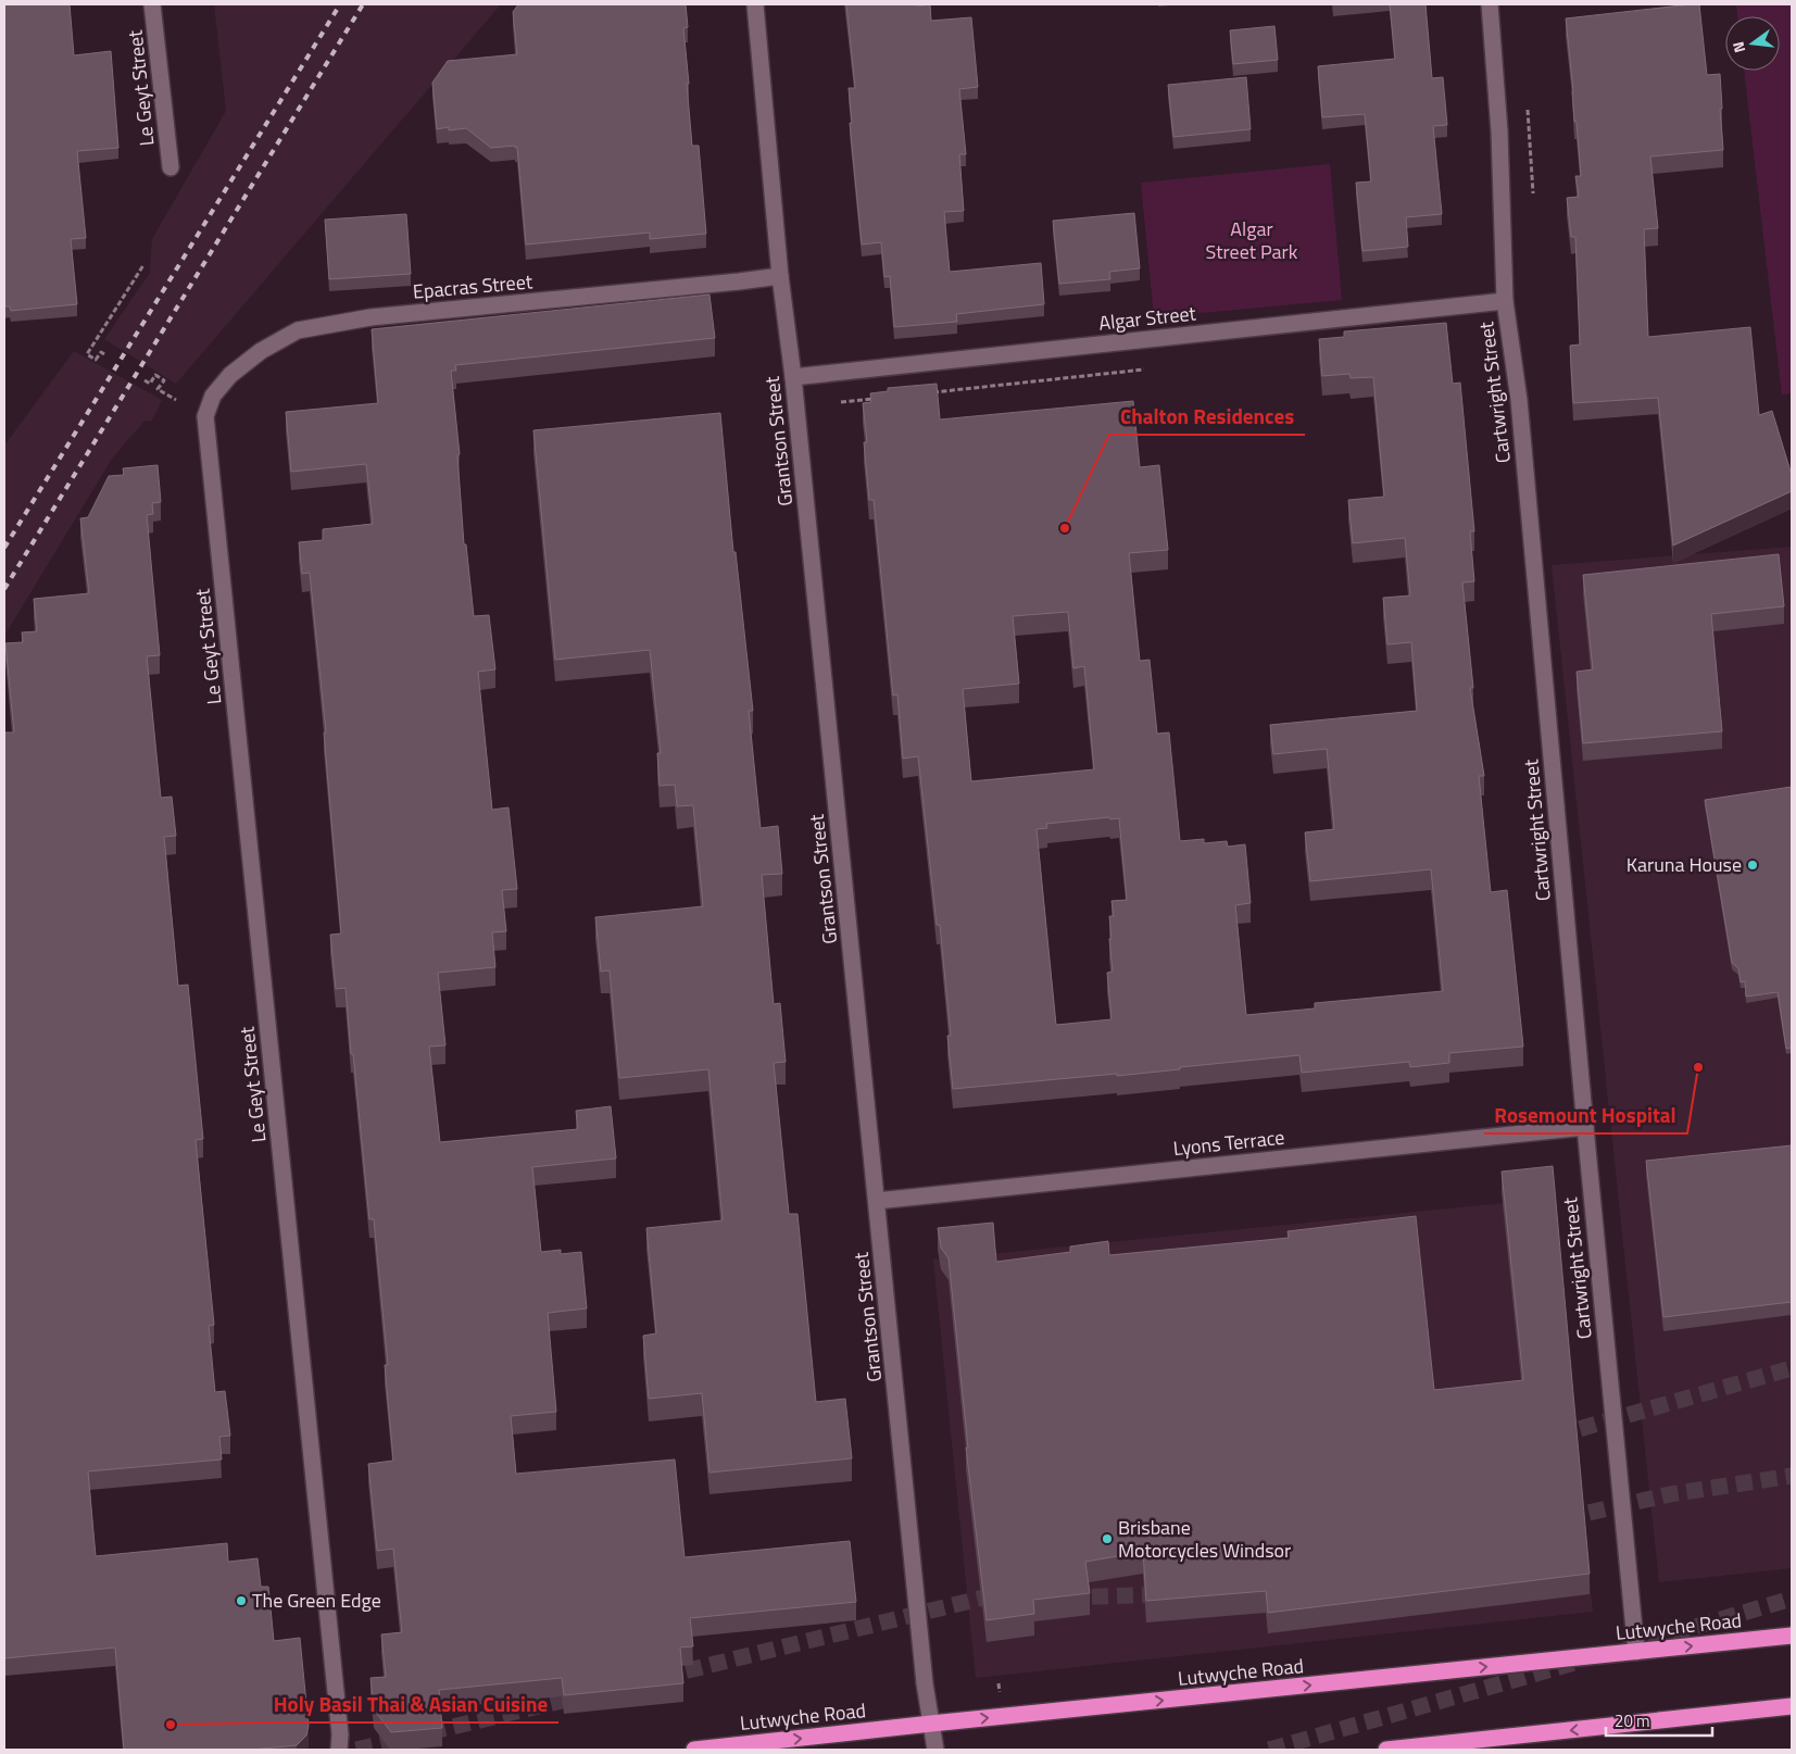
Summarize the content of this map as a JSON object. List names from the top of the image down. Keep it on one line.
{"streets":{"highway":["Lutwyche Road"],"street":["Le Geyt Street","Epacras Street","Algar Street","Cartwright Street","Grantson Street","Lyons Terrace"]},"crossings":[["Le Geyt Street","Epacras Street"],["Epacras Street","Grantson Street"],["Algar Street","Cartwright Street"],["Algar Street","Grantson Street"],["Cartwright Street","Lyons Terrace"],["Cartwright Street","Lutwyche Road"],["Grantson Street","Lyons Terrace"],["Grantson Street","Lutwyche Road"]],"parks":["Algar Street Park"],"places":["Chalton Residences","Karuna House","Rosemount Hospital","Brisbane Motorcycles Windsor","The Green Edge","Holy Basil Thai & Asian Cuisine"],"scale_bar":"20 m","north":"left"}
